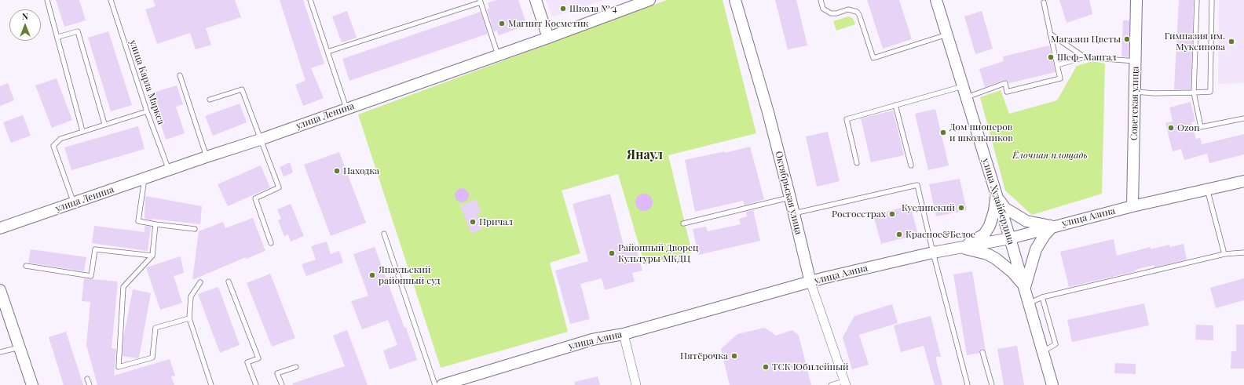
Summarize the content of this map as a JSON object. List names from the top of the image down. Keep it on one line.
{"streets":{"street":["Советская улица","улица Ленина","Октябрьская улица","улица Худайбердина","улица Азина"],"lane":["улица Карла Маркса"]},"crossings":[["улица Карла Маркса","улица Ленина"],["Советская улица","улица Азина"],["Октябрьская улица","улица Азина"],["улица Худайбердина","улица Азина"]],"districts":["Янаул"],"parks":["Ёлочная площадь"],"places":["Школа № 4","Магнит Косметик","Магазин Цветы","Гимназия им. Муксинова","Шеф-Мангал","Ozon","Дом пионеров и школьников","Находка","Куединский","Росгосстрах","Причал","Красное&Белое","Районный Дворец Культуры МКДЦ","Янаульский районный суд","Пятёрочка","ТСК Юбилейный"],"north":"top"}
